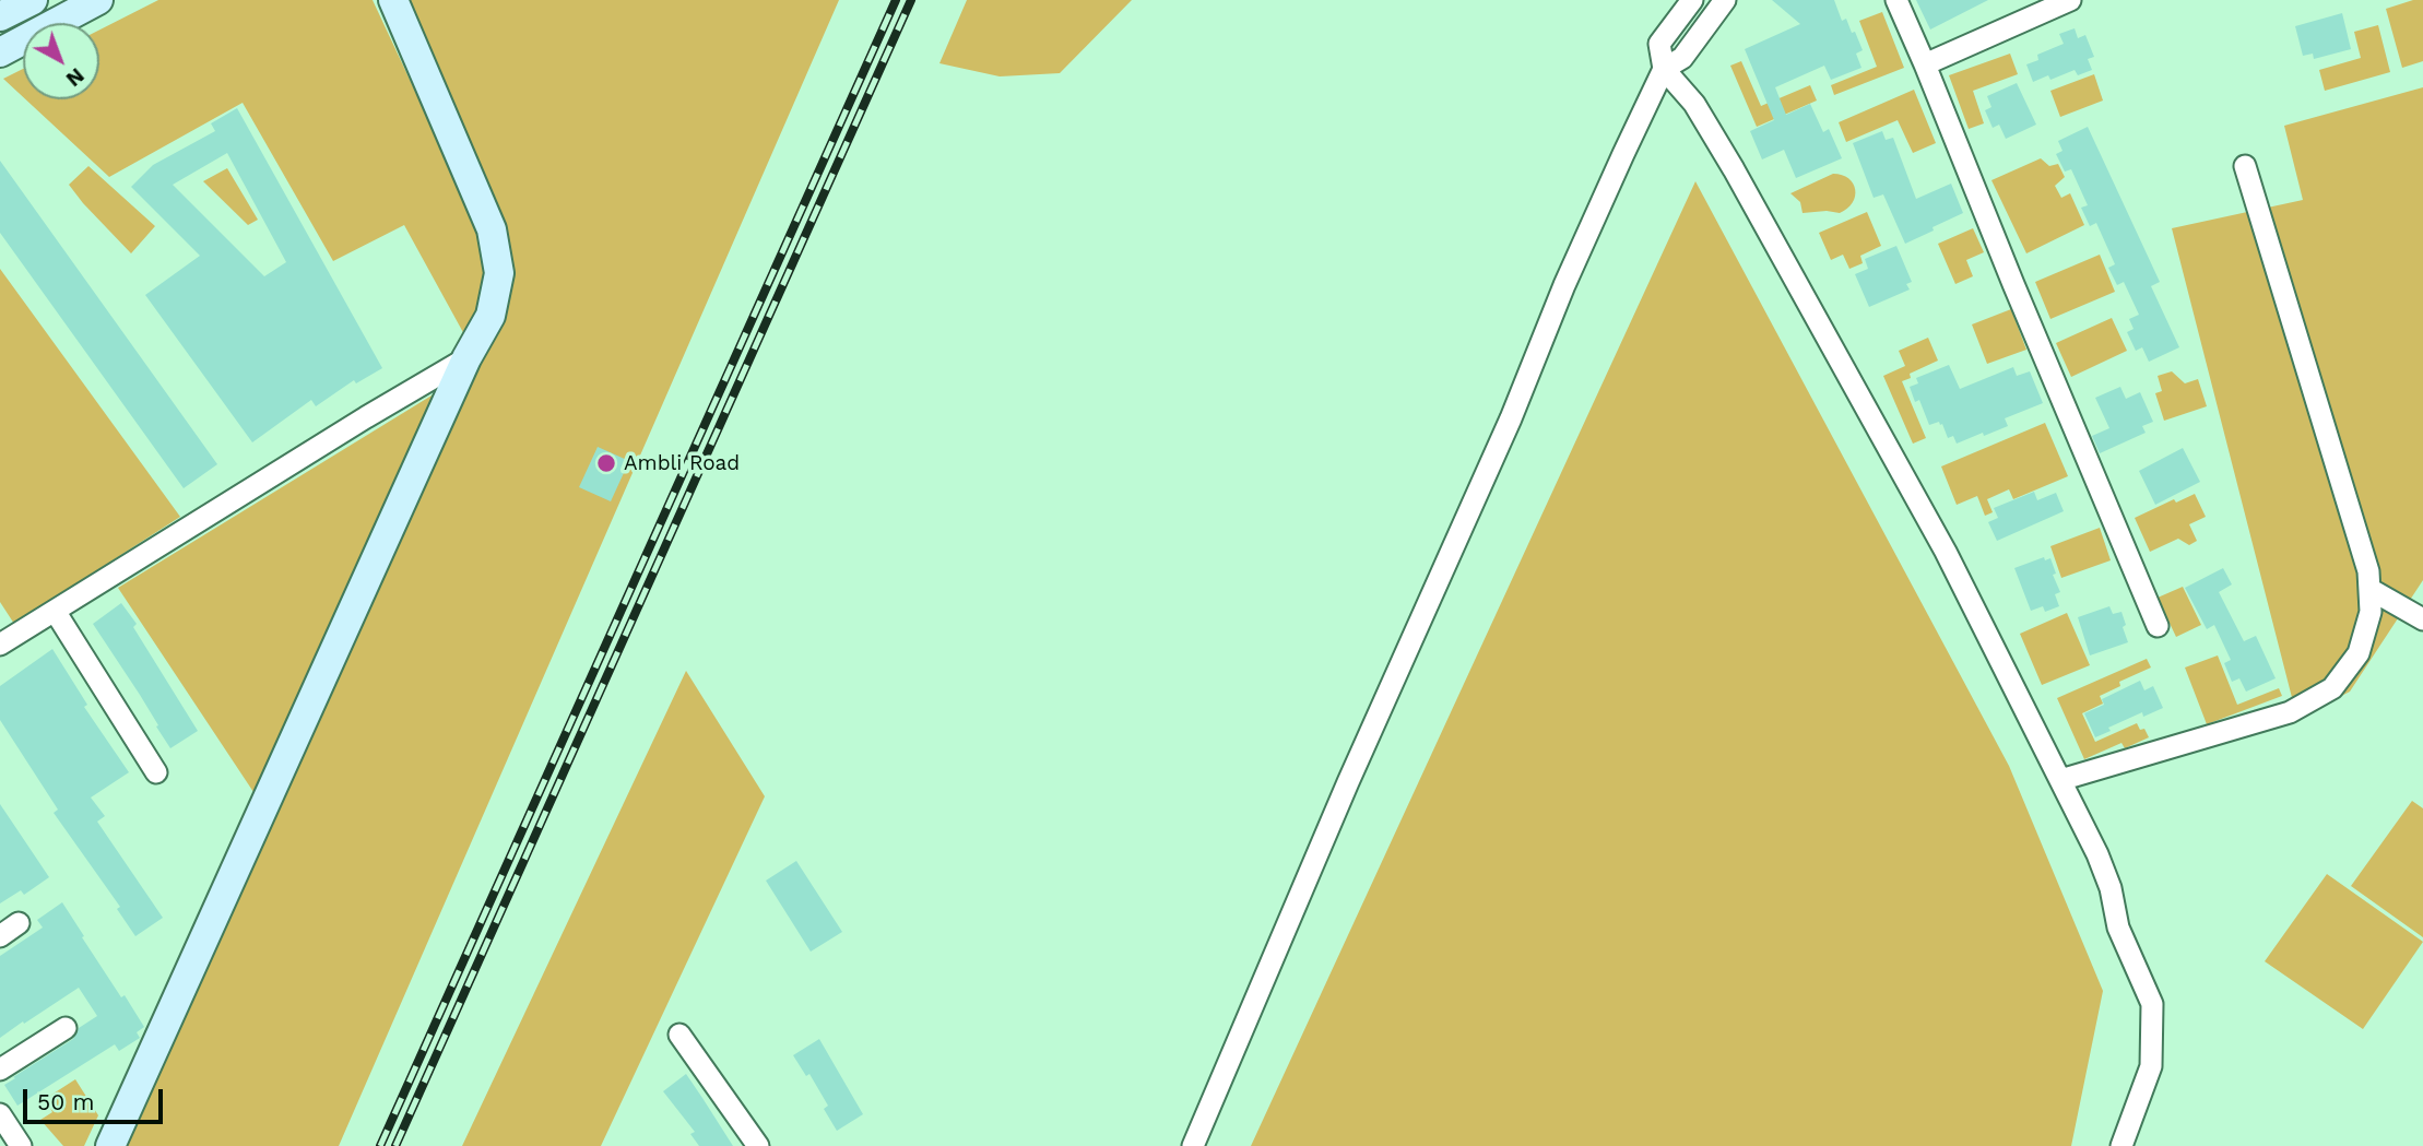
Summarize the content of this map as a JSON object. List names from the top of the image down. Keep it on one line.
{"places":["Ambli Road"],"scale_bar":"50 m","north":"bottom right"}
